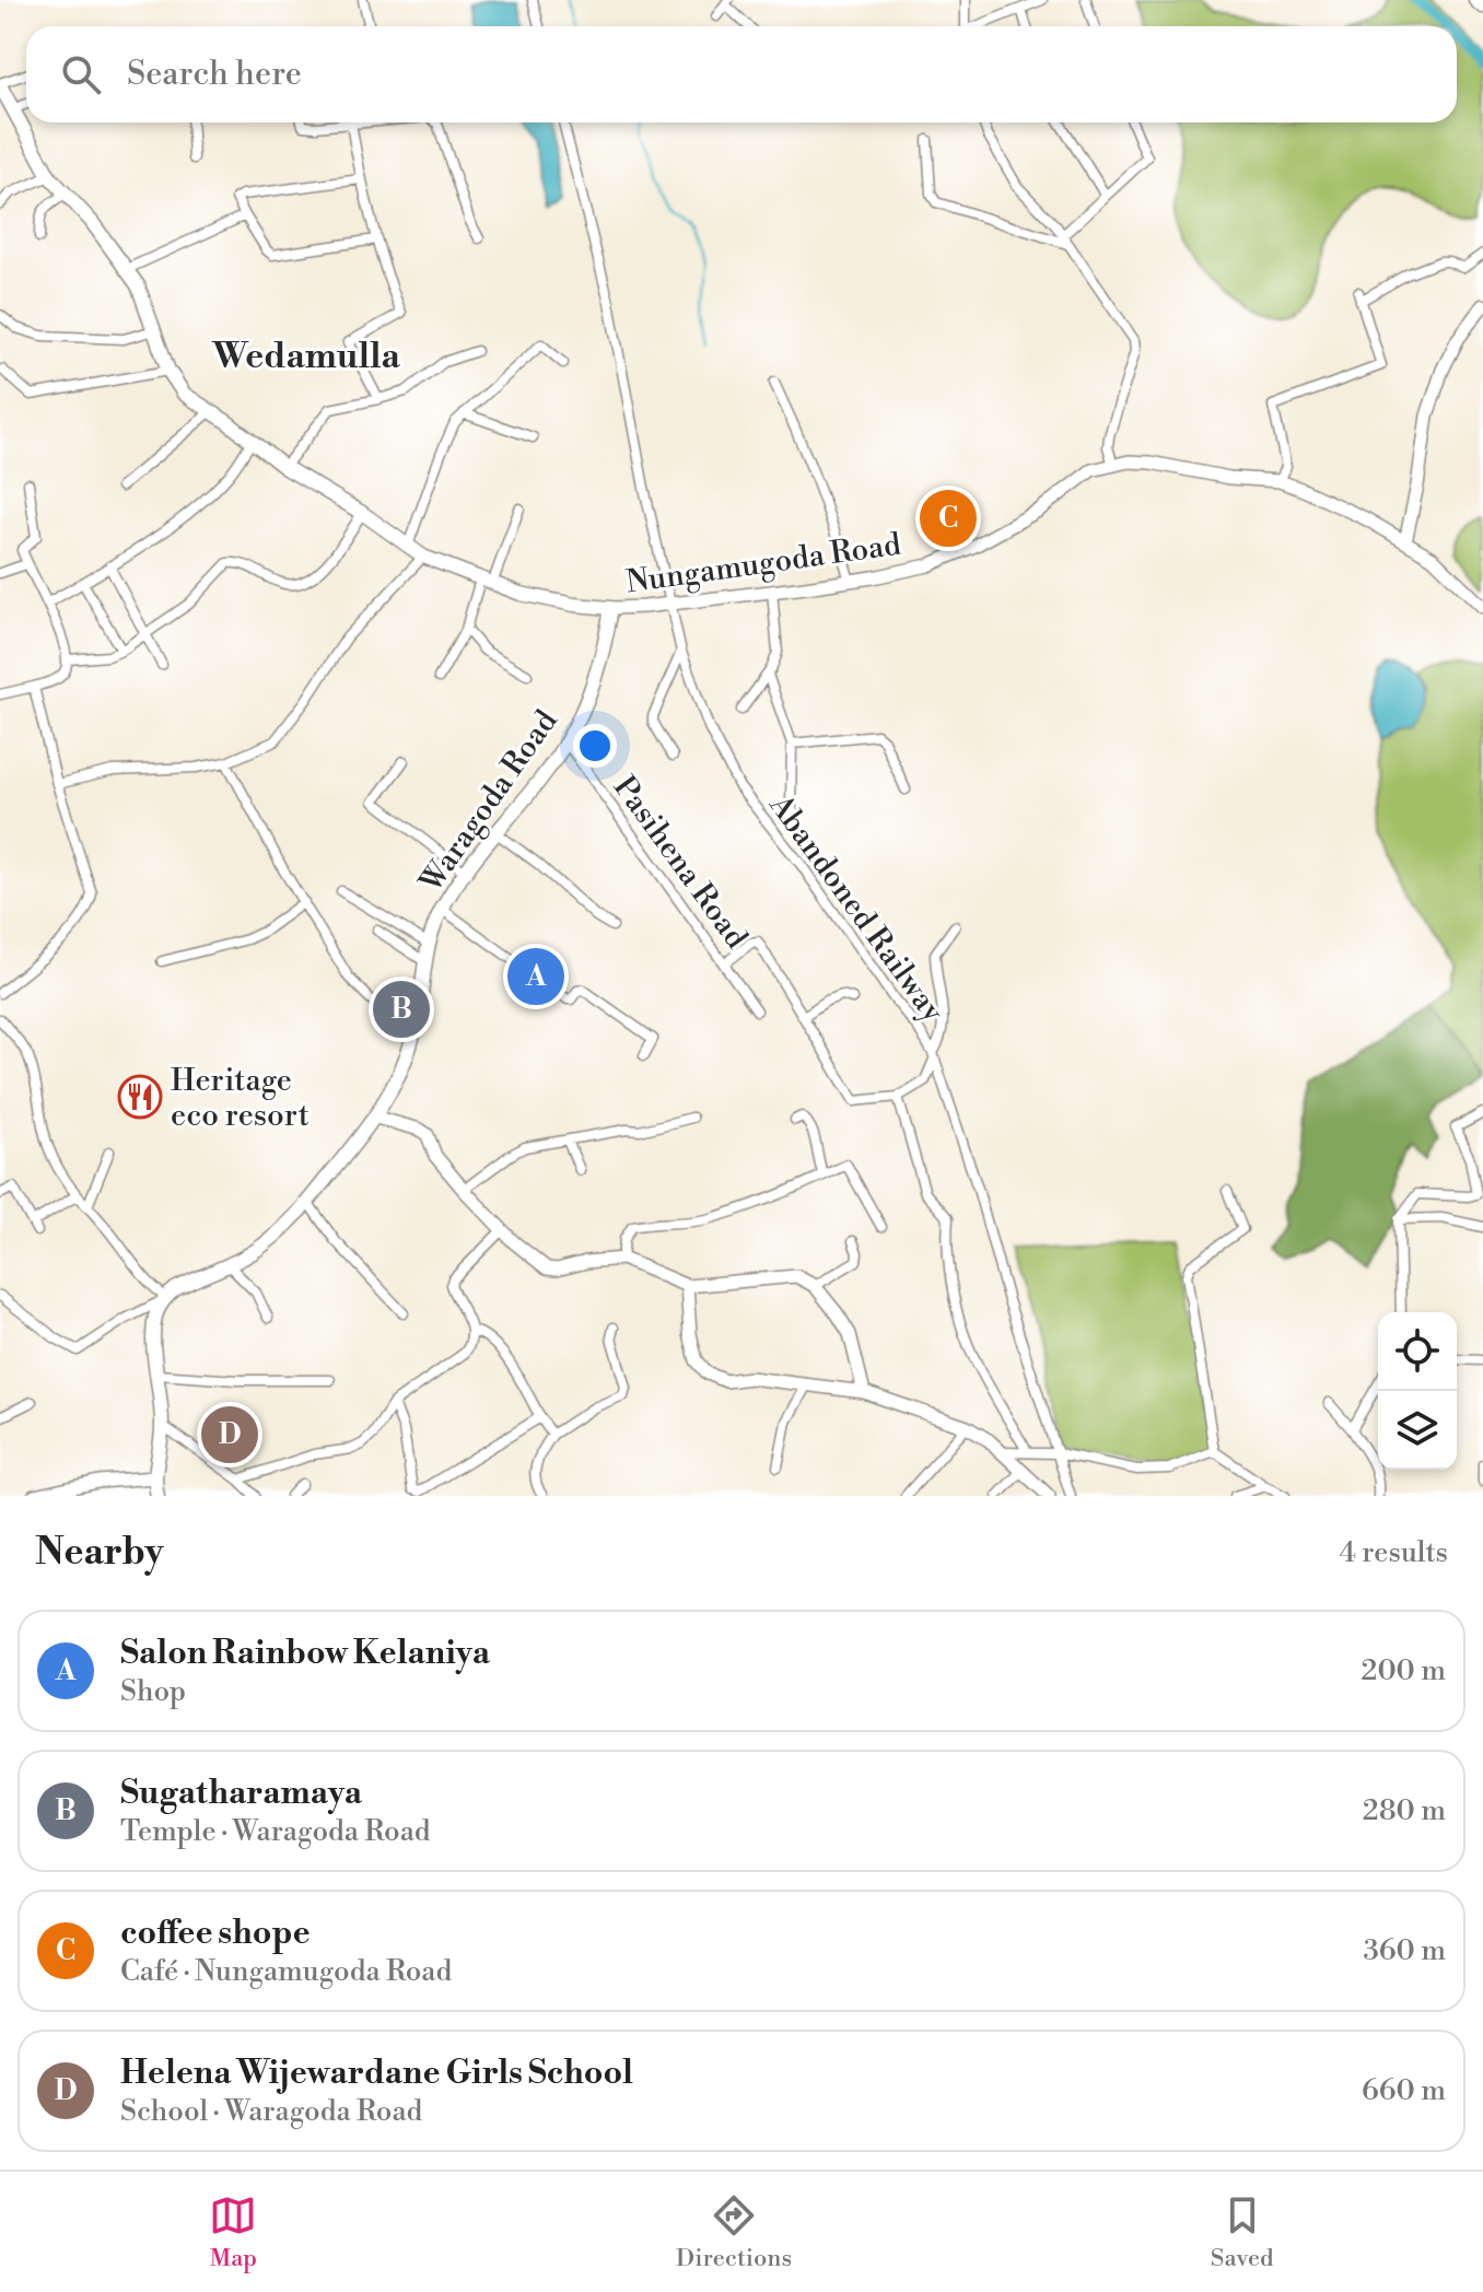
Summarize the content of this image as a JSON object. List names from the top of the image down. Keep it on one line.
{"streets":{"main road":["Waragoda Road"],"street":["Nungamugoda Road","Pasihena Road","Abandoned Railway"]},"crossings":[["Nungamugoda Road","Waragoda Road"],["Nungamugoda Road","Abandoned Railway"],["Waragoda Road","Pasihena Road"]],"districts":["Wedamulla"],"places":{"restaurant":["Heritage eco resort"]},"page":{"search":"Search here","pins":["C","A","B","D"],"heading":["Nearby","4 results"],"list":[{"mark":"A","name":"Salon Rainbow Kelaniya","note":"Shop","value":"200 m"},{"mark":"B","name":"Sugatharamaya","note":"Temple · Waragoda Road","value":"280 m"},{"mark":"C","name":"coffee shope","note":"Café · Nungamugoda Road","value":"360 m"},{"mark":"D","name":"Helena Wijewardane Girls School","note":"School · Waragoda Road","value":"660 m"}],"nav":["Map","Directions","Saved"]}}
